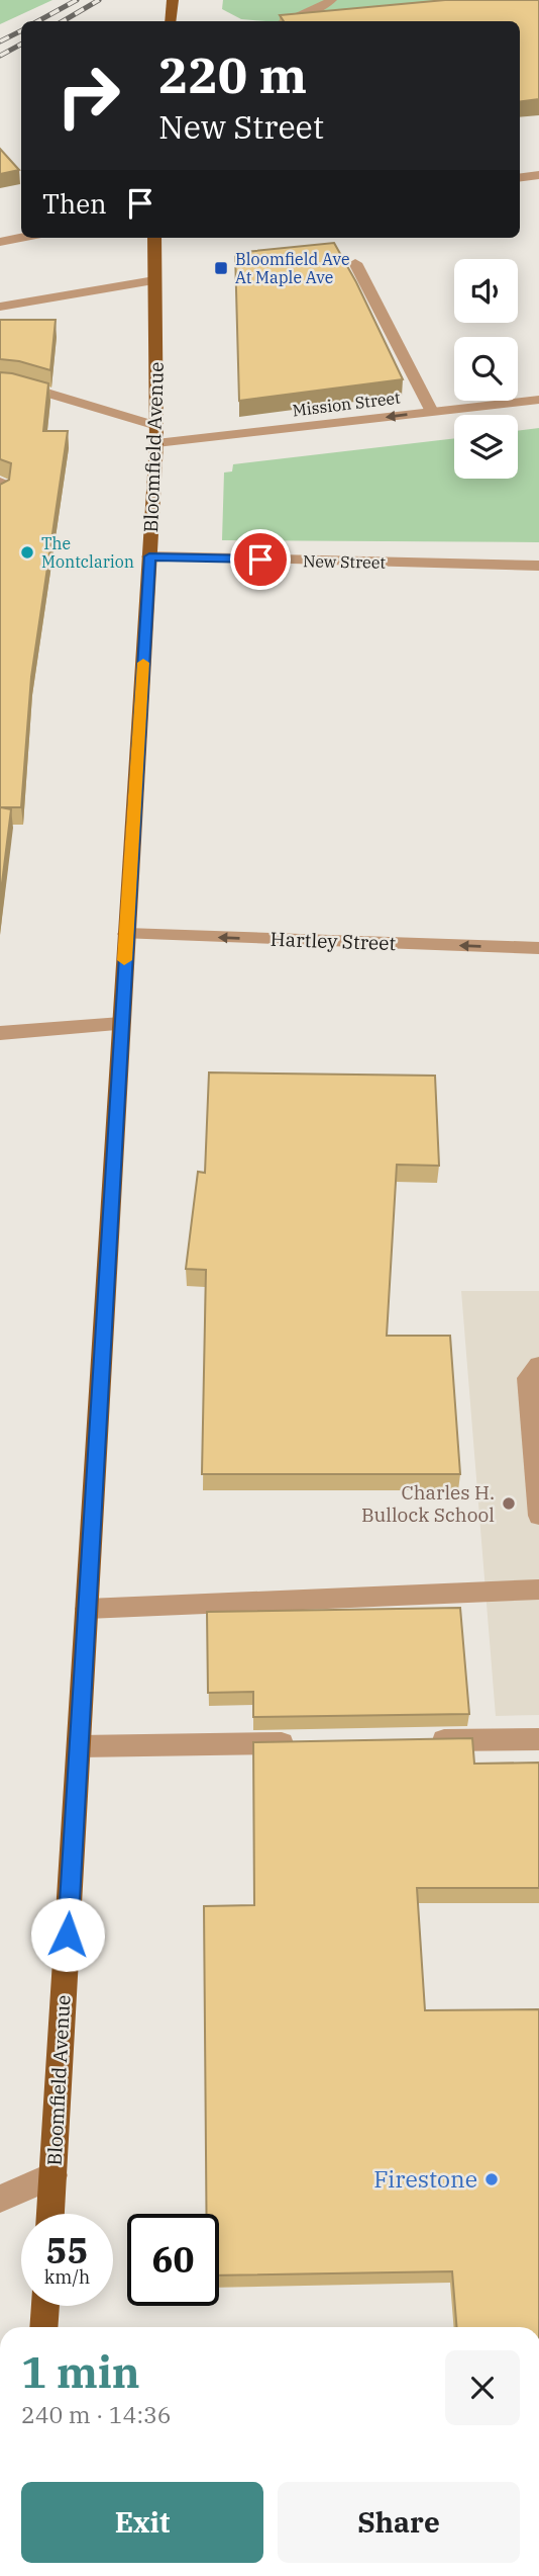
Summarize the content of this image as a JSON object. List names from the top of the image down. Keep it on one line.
{"streets":{"main road":["Bloomfield Avenue"],"street":["Mission Street","New Street","Hartley Street"]},"crossings":[["Mission Street","Bloomfield Avenue"],["Bloomfield Avenue","New Street"],["Bloomfield Avenue","Hartley Street"]],"one_way":["Mission Street","Hartley Street"],"places":{"transit":["Bloomfield Ave At Maple Ave"],"other":["The Montclarion","Charles H. Bullock School","Firestone"]},"page":{"turn":["220 m","New Street"],"then":"Then","speed":"55 km/h","limit":"60","heading":["1 min","240 m · 14:36"],"buttons":["Exit","Share"]}}
